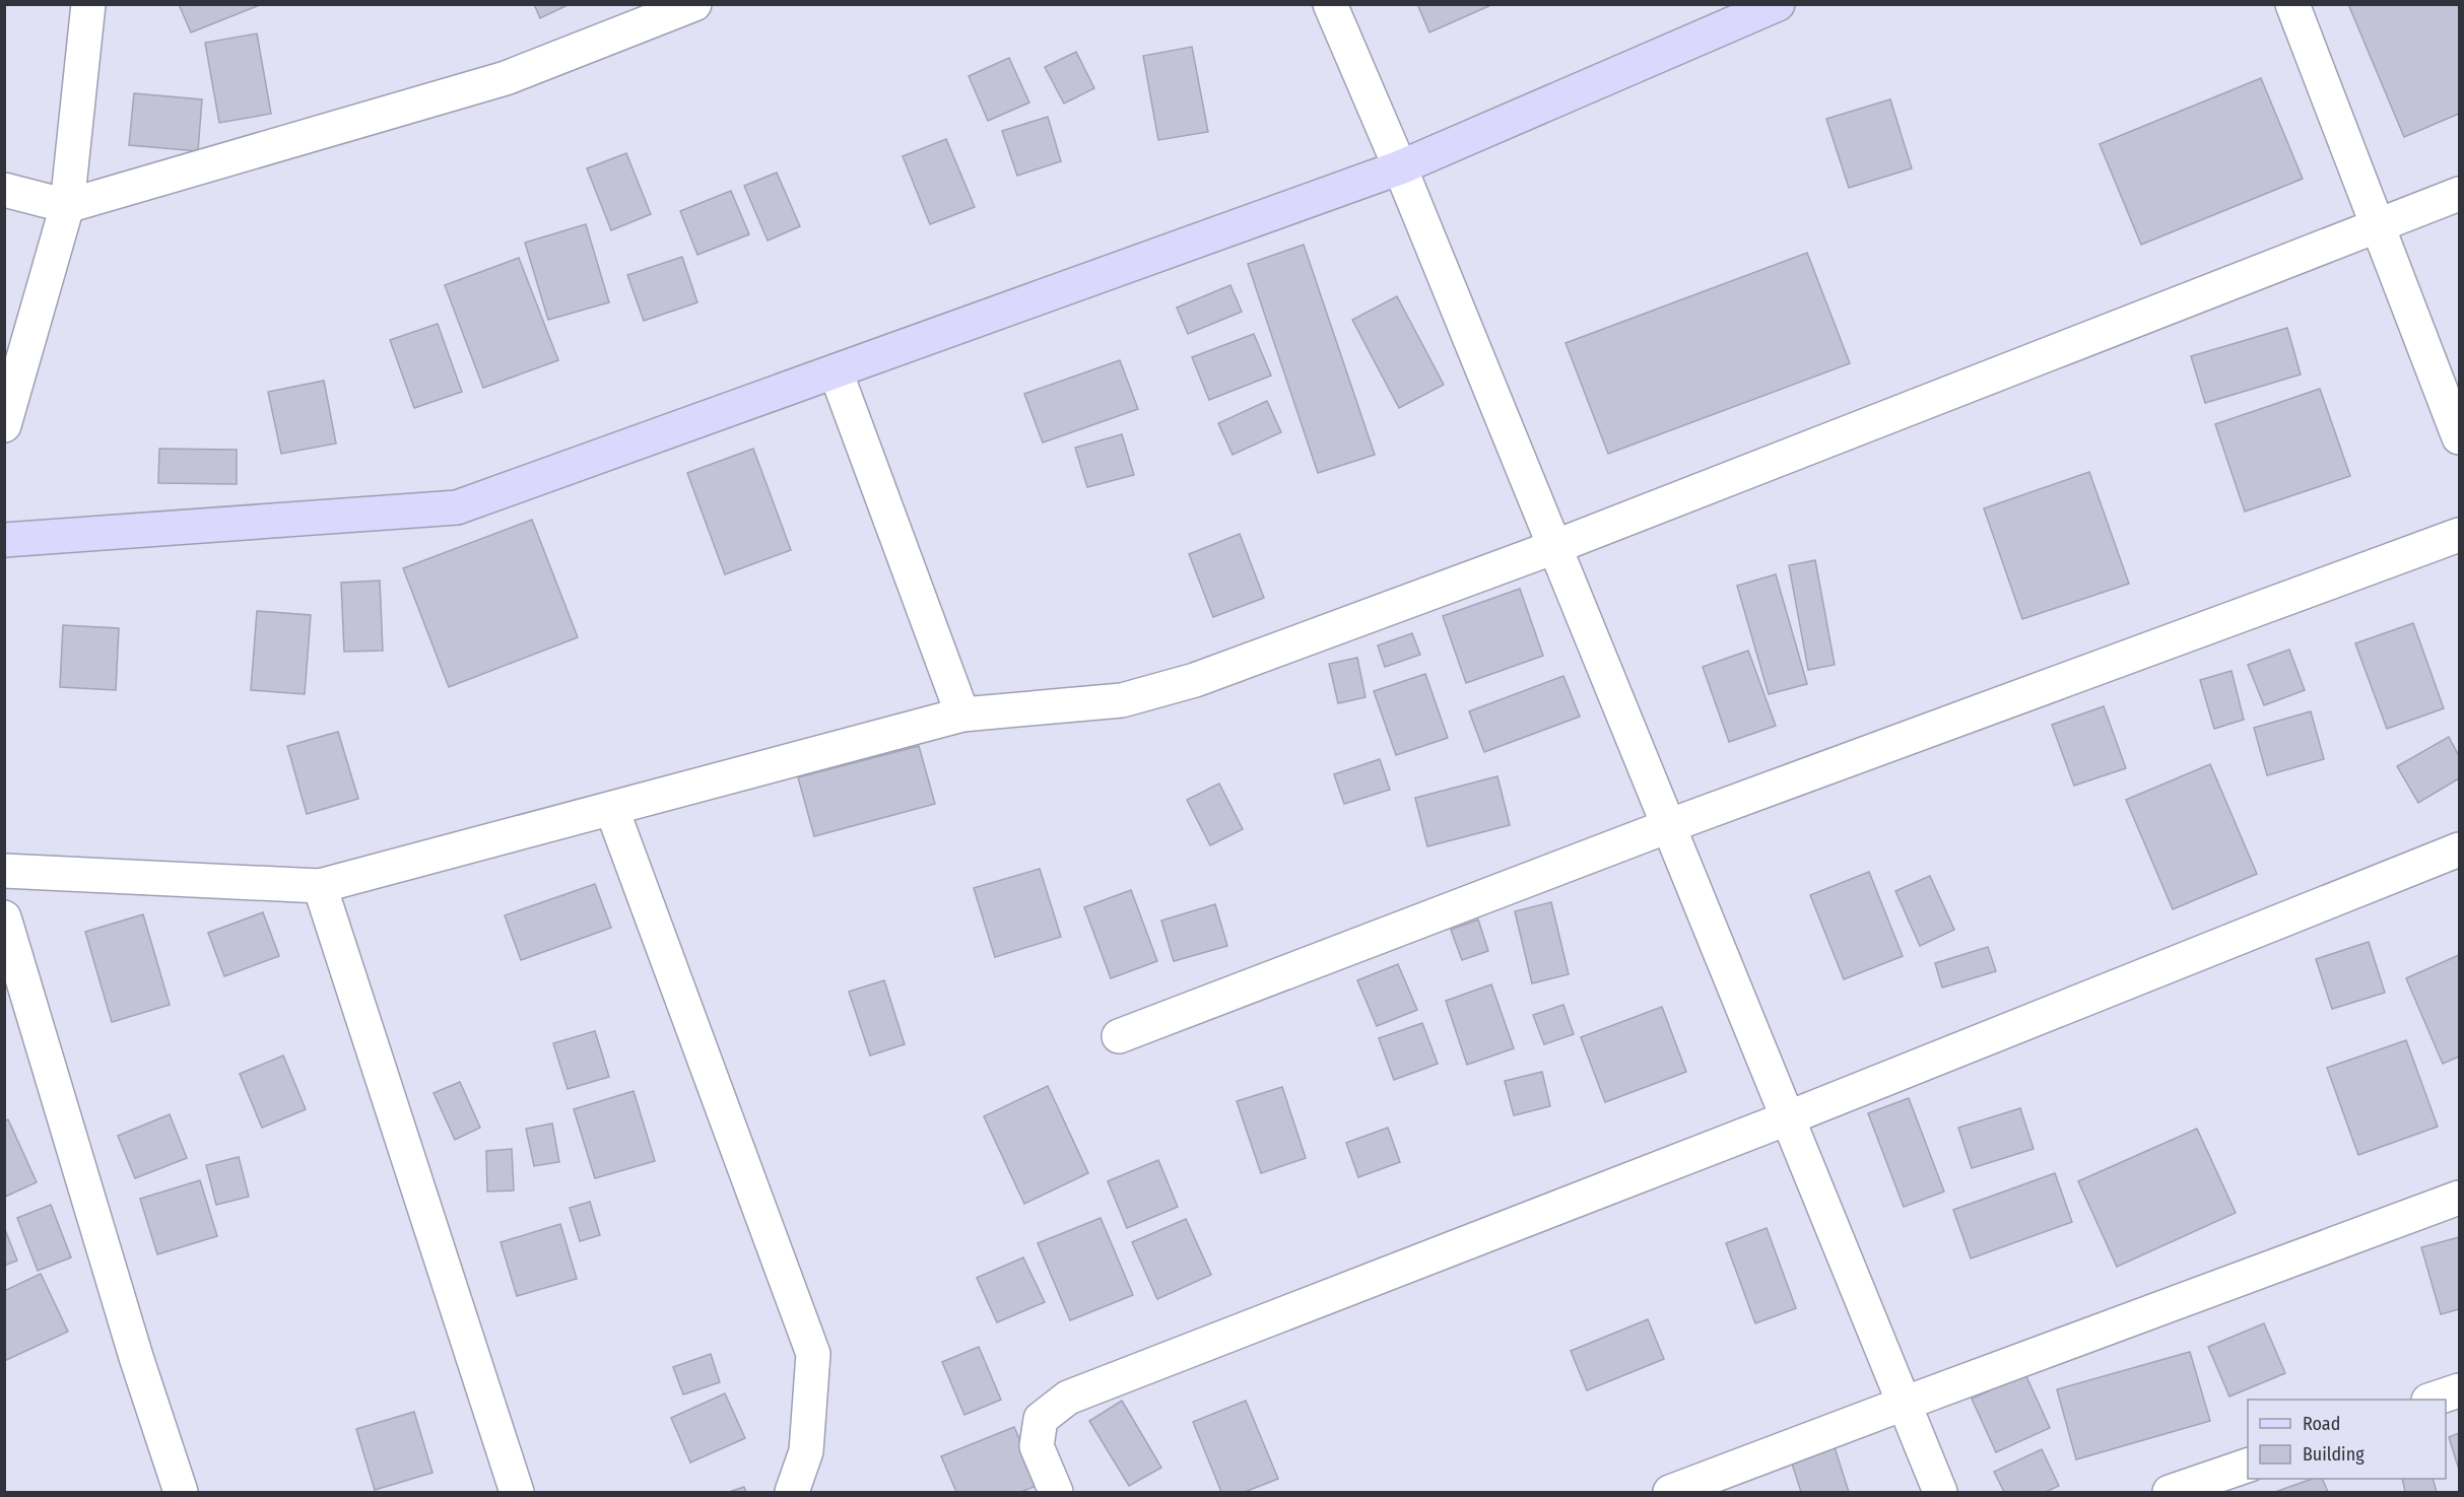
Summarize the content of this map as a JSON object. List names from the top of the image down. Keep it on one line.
{"legend":["Road","Building"]}
